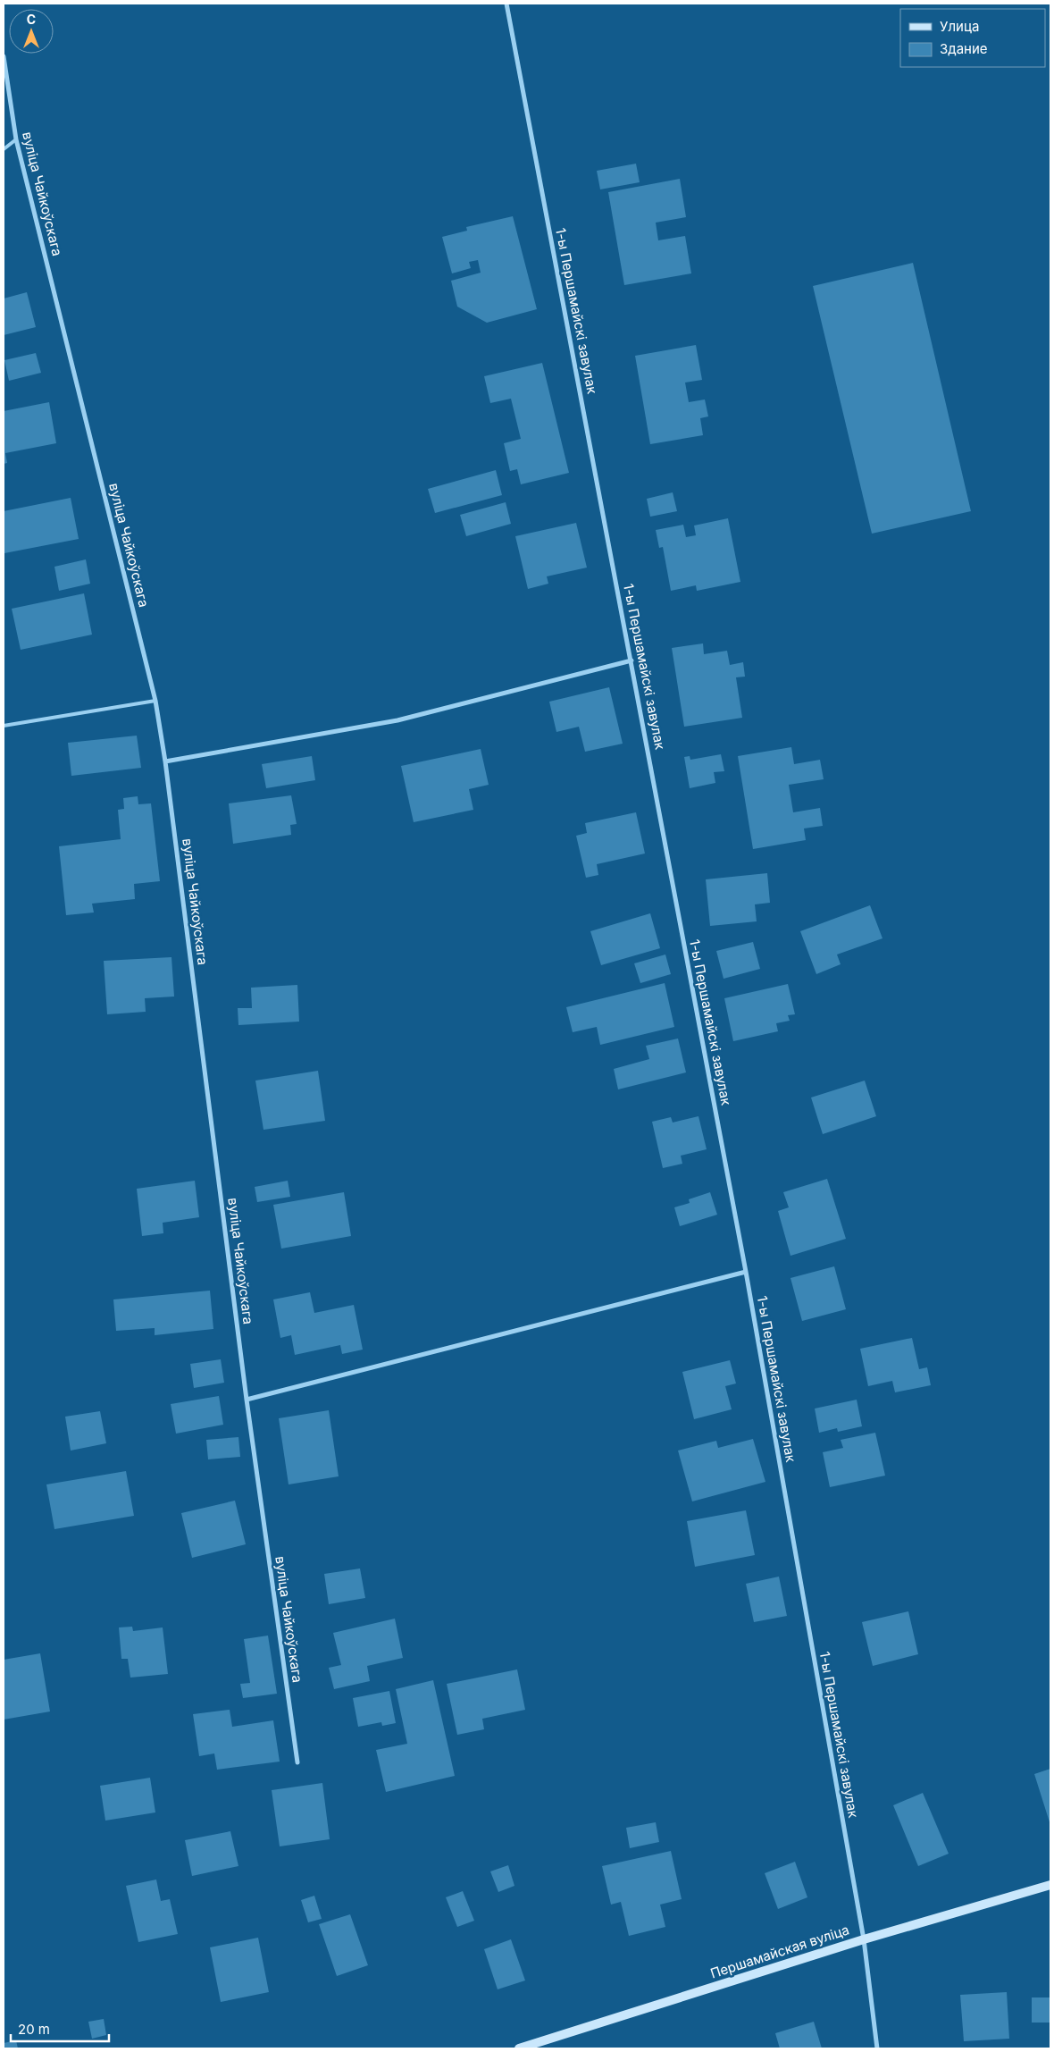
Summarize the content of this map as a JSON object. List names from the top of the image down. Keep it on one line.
{"streets":{"street":["вуліца Чайкоўскага","1-ы Першамайскі завулак","Першамайская вуліца"]},"crossings":[["1-ы Першамайскі завулак","Першамайская вуліца"]],"legend":["Улица","Здание"],"scale_bar":"20 m","north":"top"}
